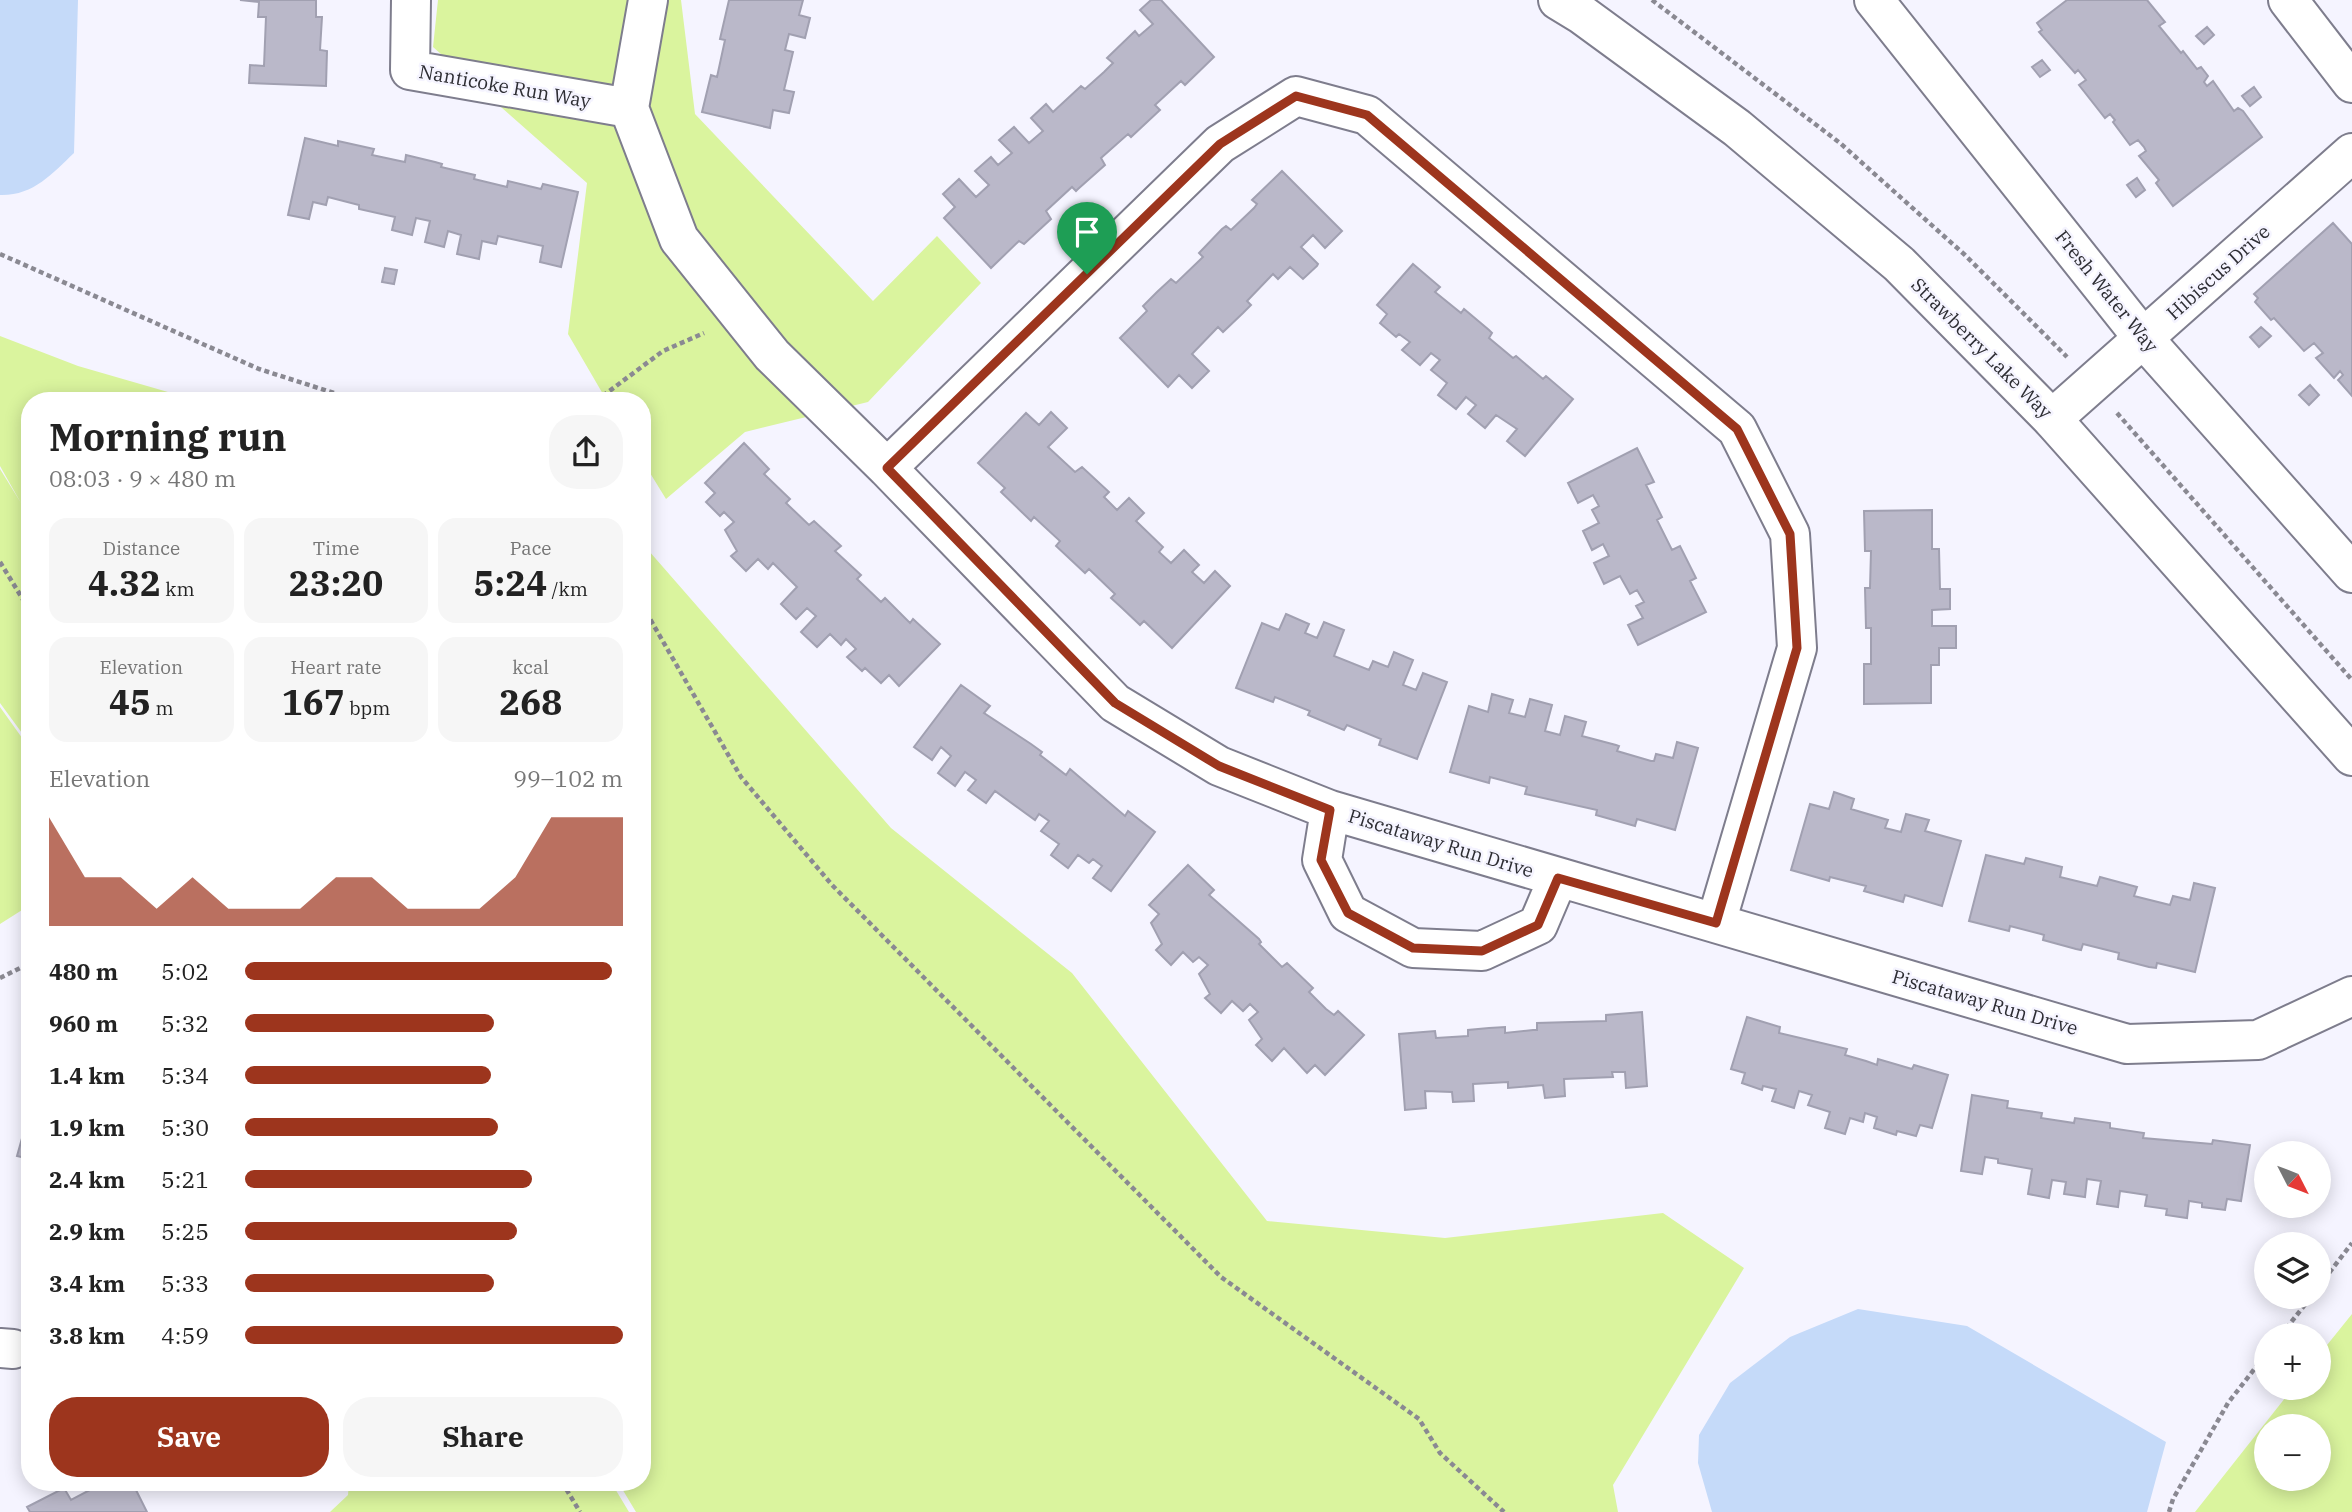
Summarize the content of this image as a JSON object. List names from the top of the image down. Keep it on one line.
{"streets":{"street":["Nanticoke Run Way","Hibiscus Drive","Fresh Water Way","Strawberry Lake Way","Piscataway Run Drive"]},"crossings":[["Nanticoke Run Way","Piscataway Run Drive"],["Hibiscus Drive","Fresh Water Way"],["Hibiscus Drive","Strawberry Lake Way"]],"north":"bottom right","page":{"heading":["Morning run","08:03 · 9 × 480 m"],"stats":[["Distance","4.32 km"],["Time","23:20"],["Pace","5:24 /km"],["Elevation","45 m"],["Heart rate","167 bpm"],["kcal","268"]],"chart":["Elevation","99–102 m"],"list":[{"name":"480 m","note":"5:02"},{"name":"960 m","note":"5:32"},{"name":"1.4 km","note":"5:34"},{"name":"1.9 km","note":"5:30"},{"name":"2.4 km","note":"5:21"},{"name":"2.9 km","note":"5:25"},{"name":"3.4 km","note":"5:33"},{"name":"3.8 km","note":"4:59"}],"map_buttons":["+","−"],"buttons":["Save","Share"]}}
